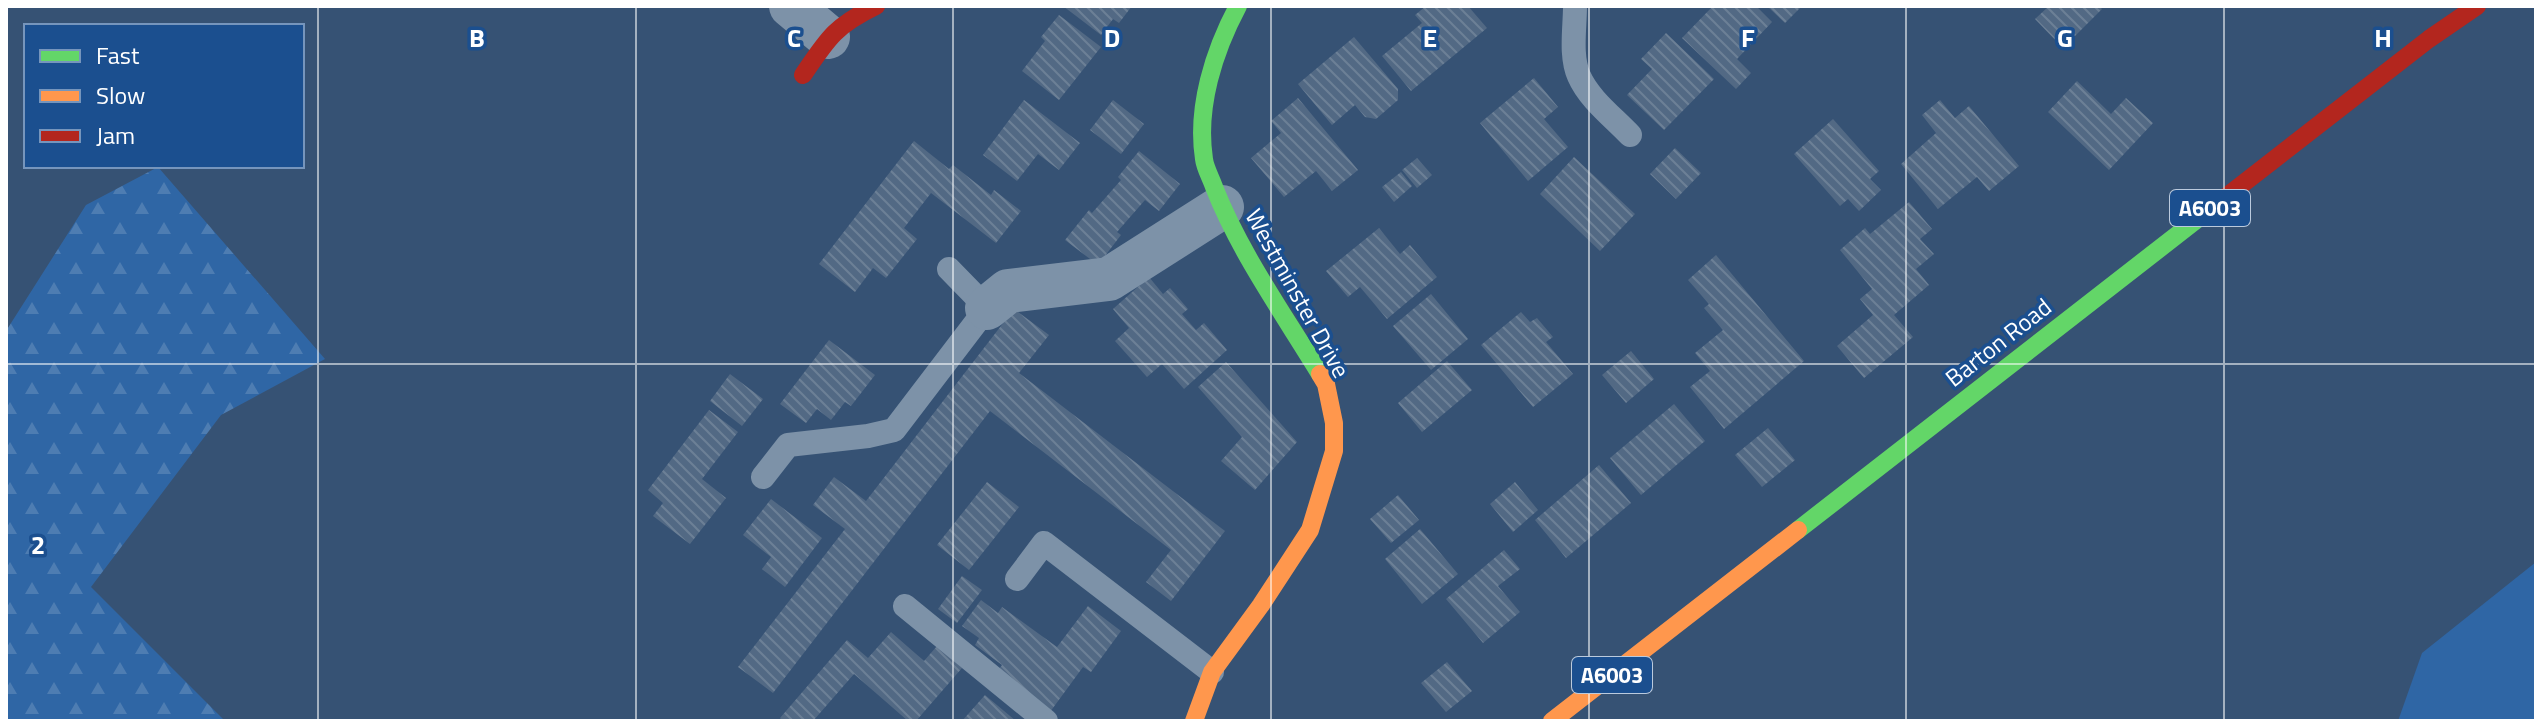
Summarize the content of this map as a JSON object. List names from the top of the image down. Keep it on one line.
{"streets":{"main road":["A6003","Westminster Drive","Barton Road"]},"legend":["Fast","Slow","Jam"],"grid":{"columns":["B","C","D","E","F","G","H"],"rows":["2"]}}
